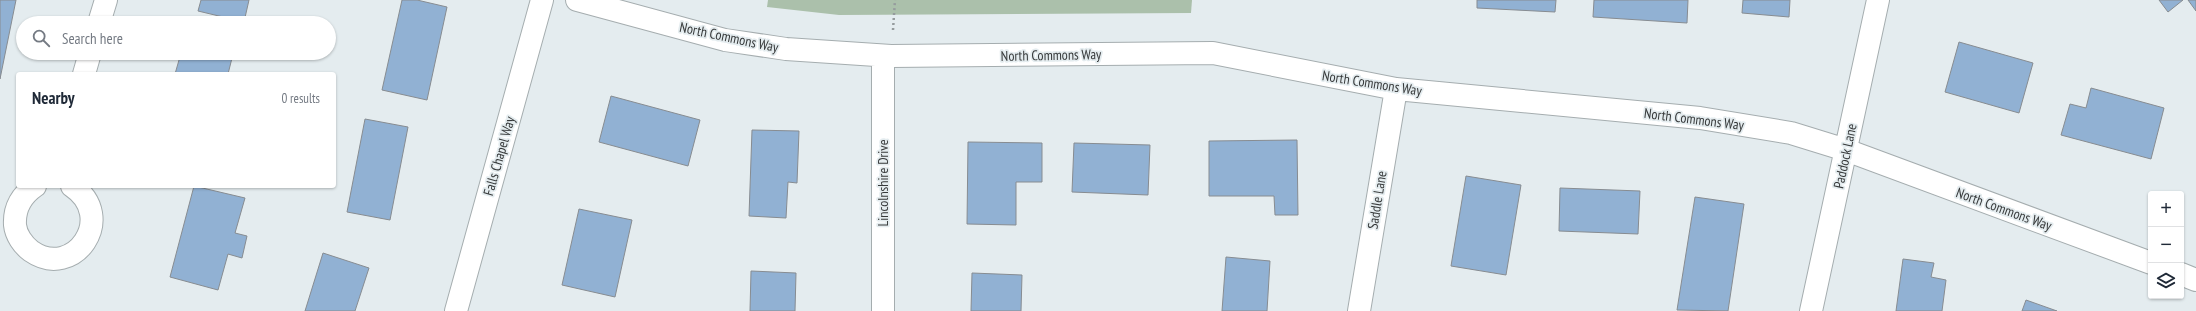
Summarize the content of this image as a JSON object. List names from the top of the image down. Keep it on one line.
{"streets":{"street":["North Commons Way","Falls Chapel Way","Paddock Lane","Lincolnshire Drive","Saddle Lane"]},"crossings":[["North Commons Way","Paddock Lane"],["North Commons Way","Lincolnshire Drive"],["North Commons Way","Saddle Lane"]],"page":{"search":"Search here","heading":["Nearby","0 results"],"map_buttons":["+","−"]}}
